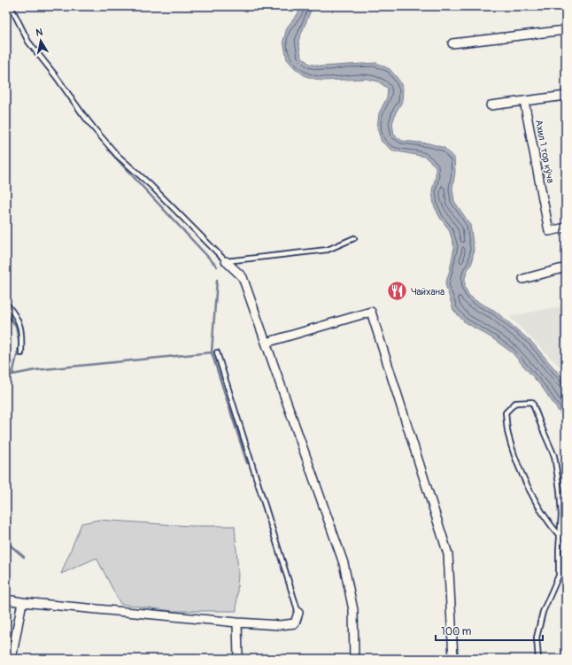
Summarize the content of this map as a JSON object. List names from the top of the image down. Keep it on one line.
{"streets":{"street":["Ахил 1 тор кўча"]},"places":{"restaurant":["Чайхана"]},"scale_bar":"100 m","north":"top"}
